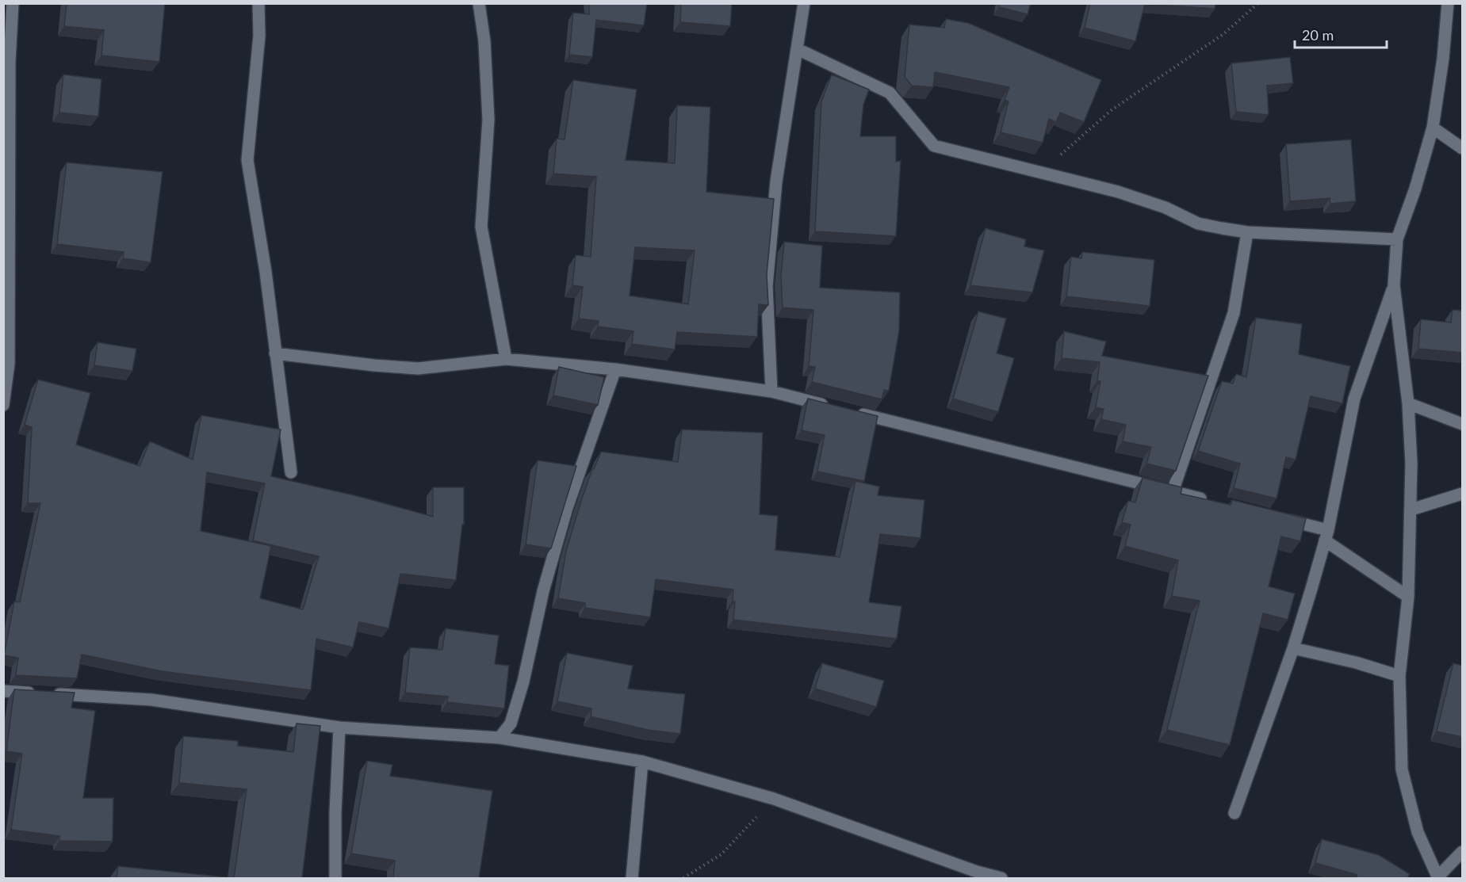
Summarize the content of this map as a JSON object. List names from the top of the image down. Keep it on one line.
{"scale_bar":"20 m"}
